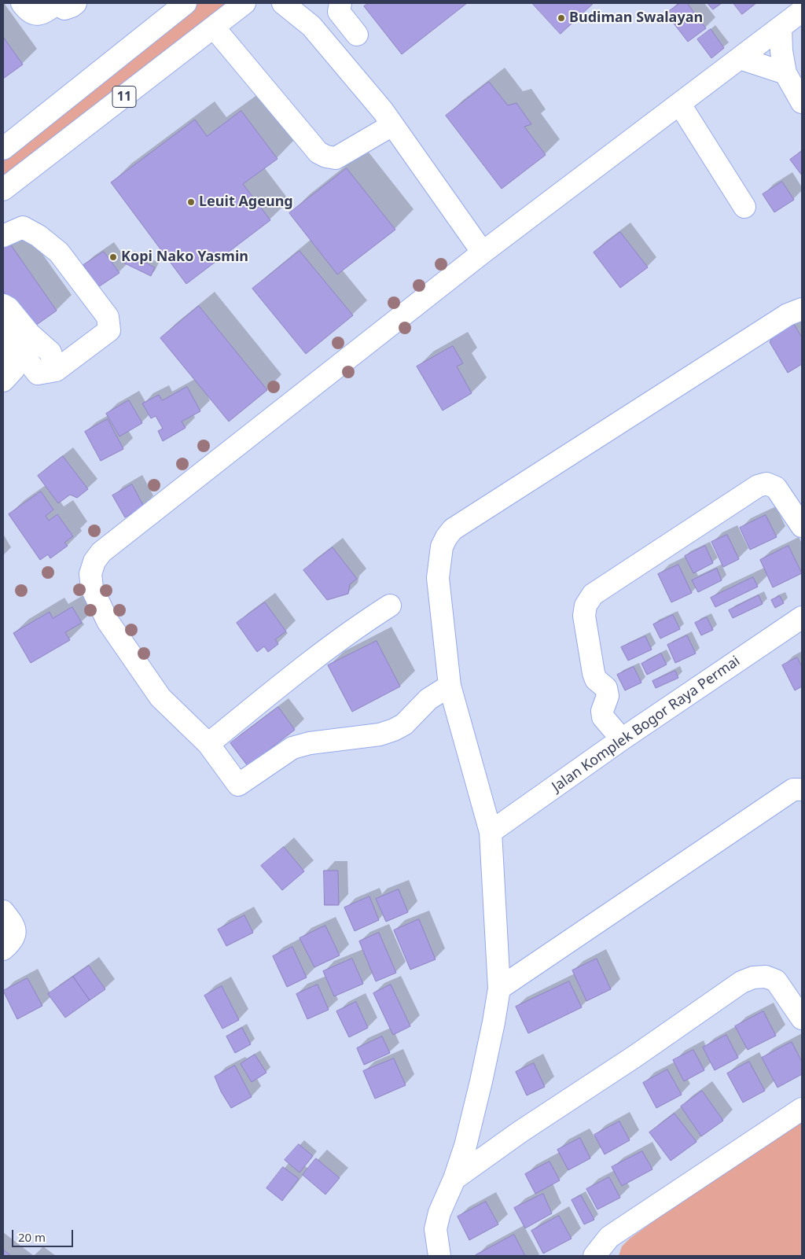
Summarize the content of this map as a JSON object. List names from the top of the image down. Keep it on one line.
{"streets":{"main road":["11","Jalan Komplek Bogor Raya Permai"]},"places":["Budiman Swalayan","Leuit Ageung","Kopi Nako Yasmin"],"scale_bar":"20 m"}
